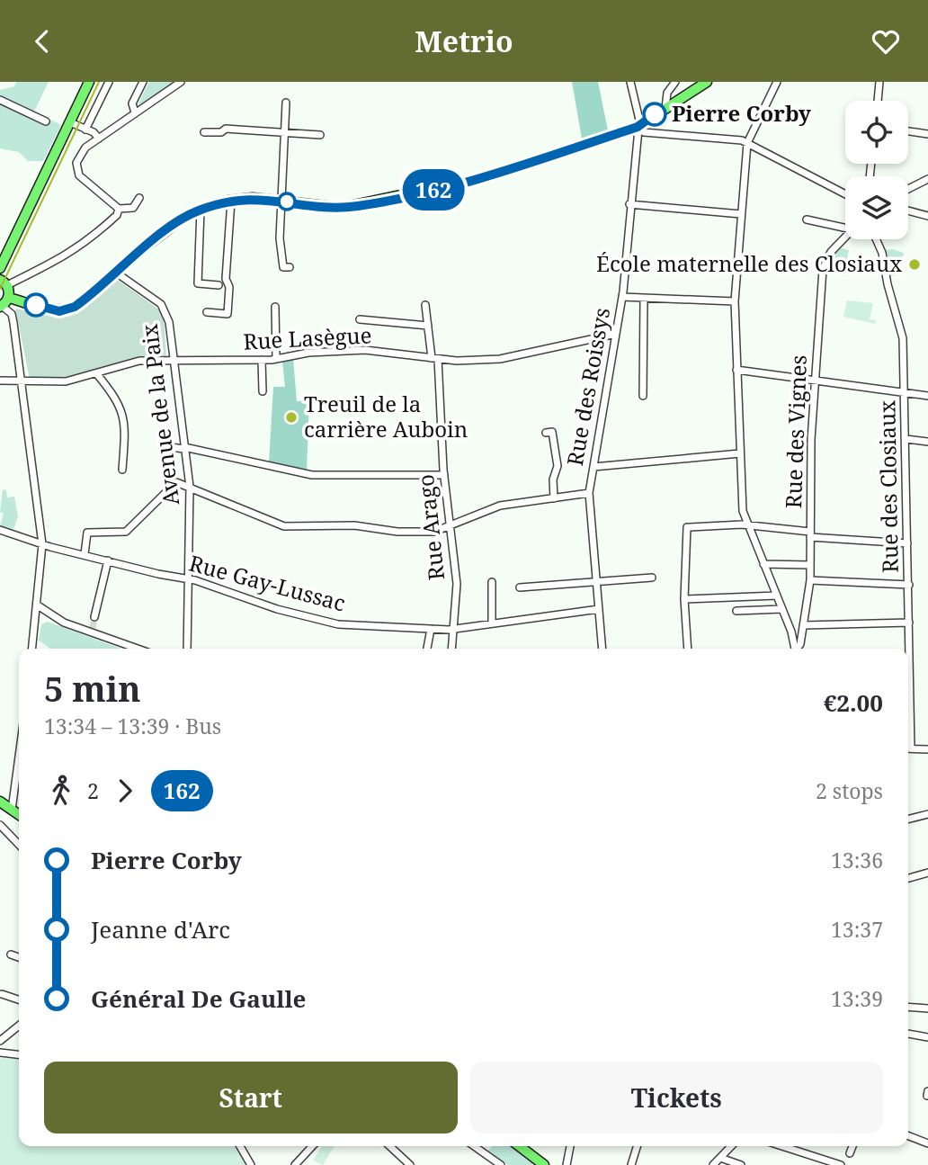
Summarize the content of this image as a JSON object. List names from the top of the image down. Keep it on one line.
{"streets":{"street":["Rue Lasègue","Rue des Roissys","Avenue de la Paix","Rue des Vignes","Rue des Closiaux","Rue Arago","Rue Gay-Lussac"]},"crossings":[["Rue Lasègue","Rue des Roissys"],["Rue Lasègue","Avenue de la Paix"],["Rue Lasègue","Rue Arago"],["Rue des Roissys","Rue Gay-Lussac"],["Avenue de la Paix","Rue Gay-Lussac"],["Rue Arago","Rue Gay-Lussac"]],"places":["Pierre Corby","École maternelle des Closiaux","Treuil de la carrière Auboin"],"lines":["bus line 162"],"page":{"header":"Metrio","on_map":"162","heading":["5 min","13:34 – 13:39 · Bus","€2.00"],"legs":["2","162","2 stops"],"list":[{"name":"Pierre Corby","value":"13:36"},{"name":"Jeanne d'Arc","value":"13:37"},{"name":"Général De Gaulle","value":"13:39"}],"buttons":["Start","Tickets"]}}
